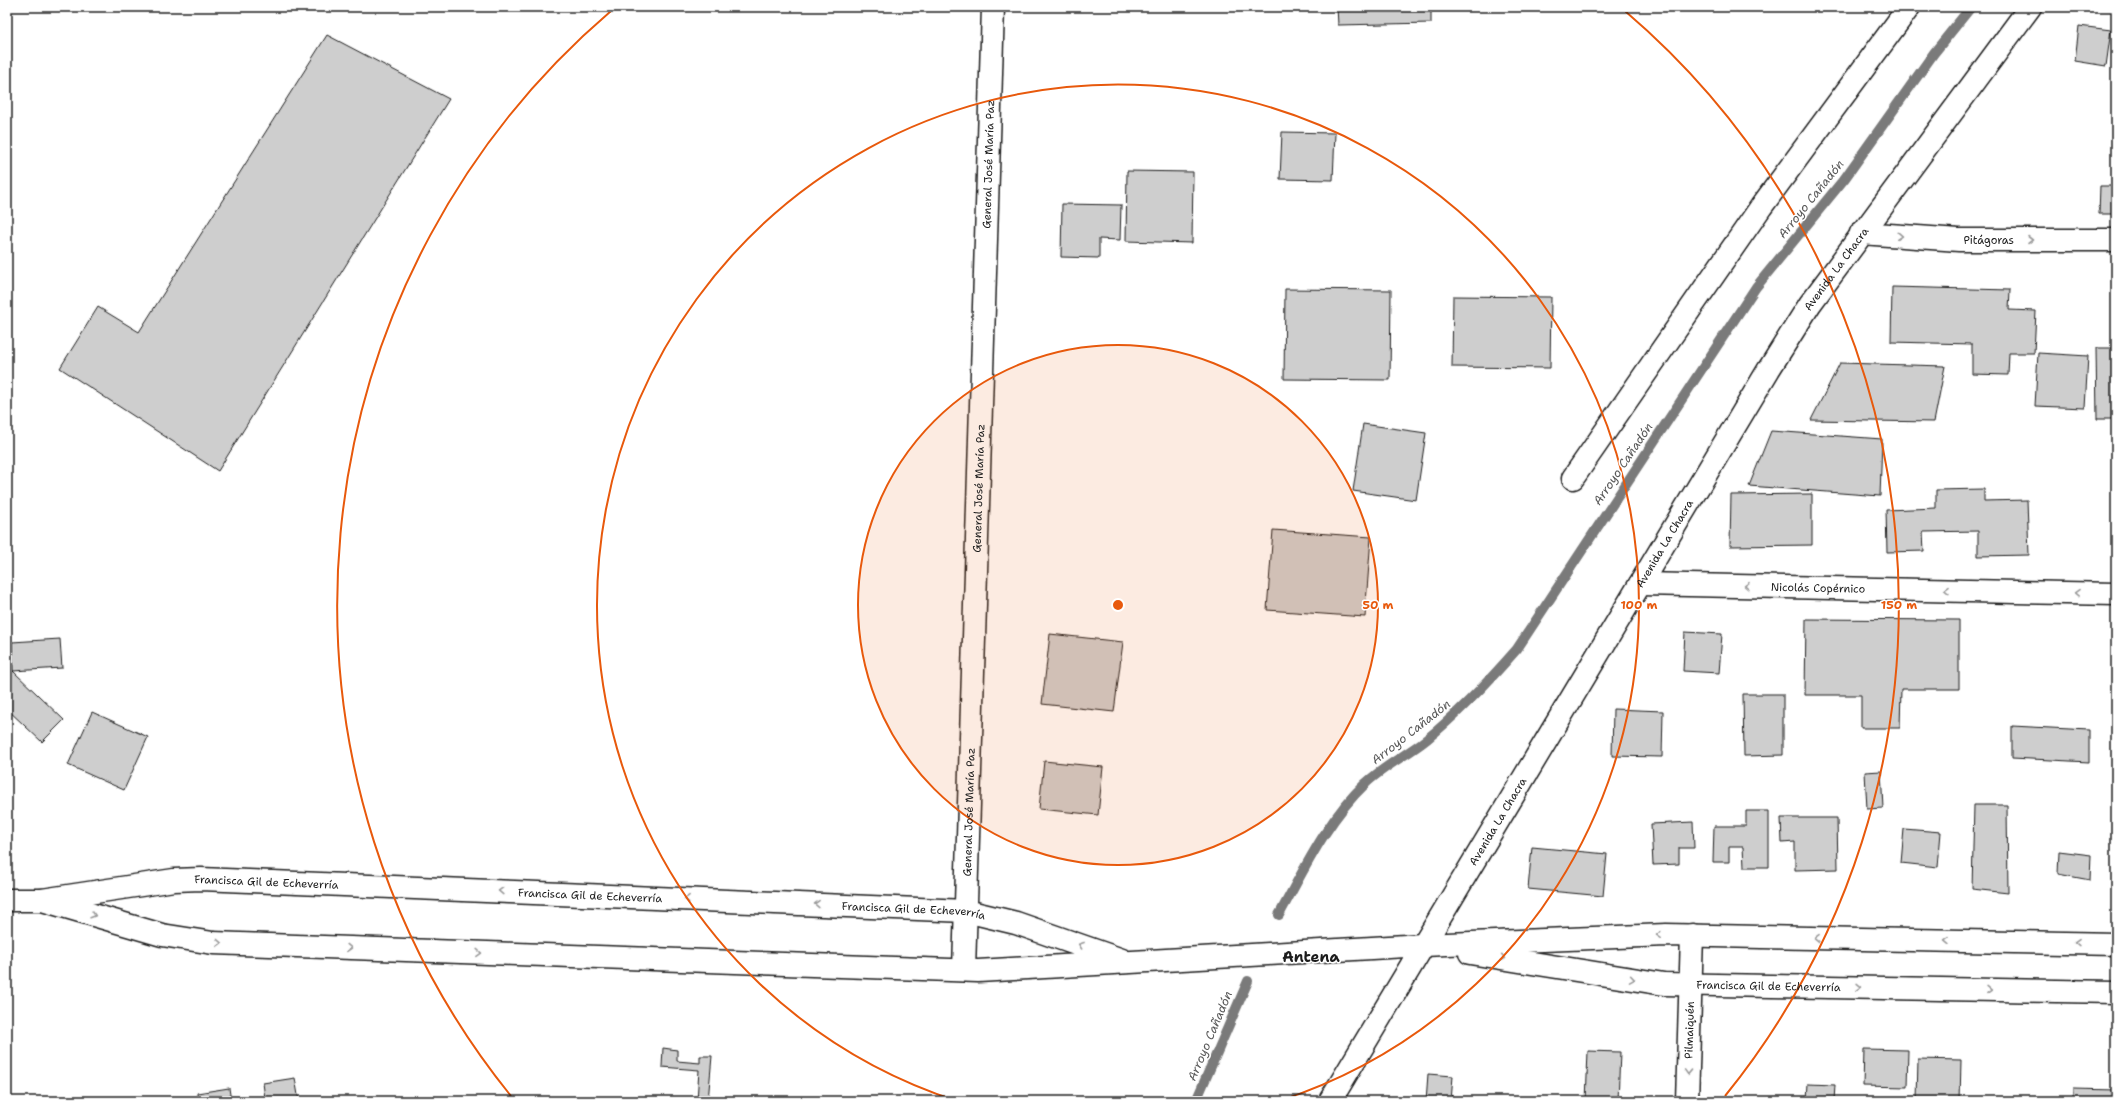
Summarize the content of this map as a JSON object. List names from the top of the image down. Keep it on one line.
{"streets":{"street":["General José María Paz","Pitágoras","Avenida La Chacra","Nicolás Copérnico","Francisca Gil de Echeverría","Pilmaiquén"]},"crossings":[["General José María Paz","Francisca Gil de Echeverría"],["Pitágoras","Avenida La Chacra"],["Avenida La Chacra","Nicolás Copérnico"],["Avenida La Chacra","Francisca Gil de Echeverría"],["Francisca Gil de Echeverría","Pilmaiquén"]],"one_way":["Pitágoras","Nicolás Copérnico","Pilmaiquén"],"districts":["Antena"],"water":["Arroyo Cañadón"],"rings":["50 m","100 m","150 m"]}
